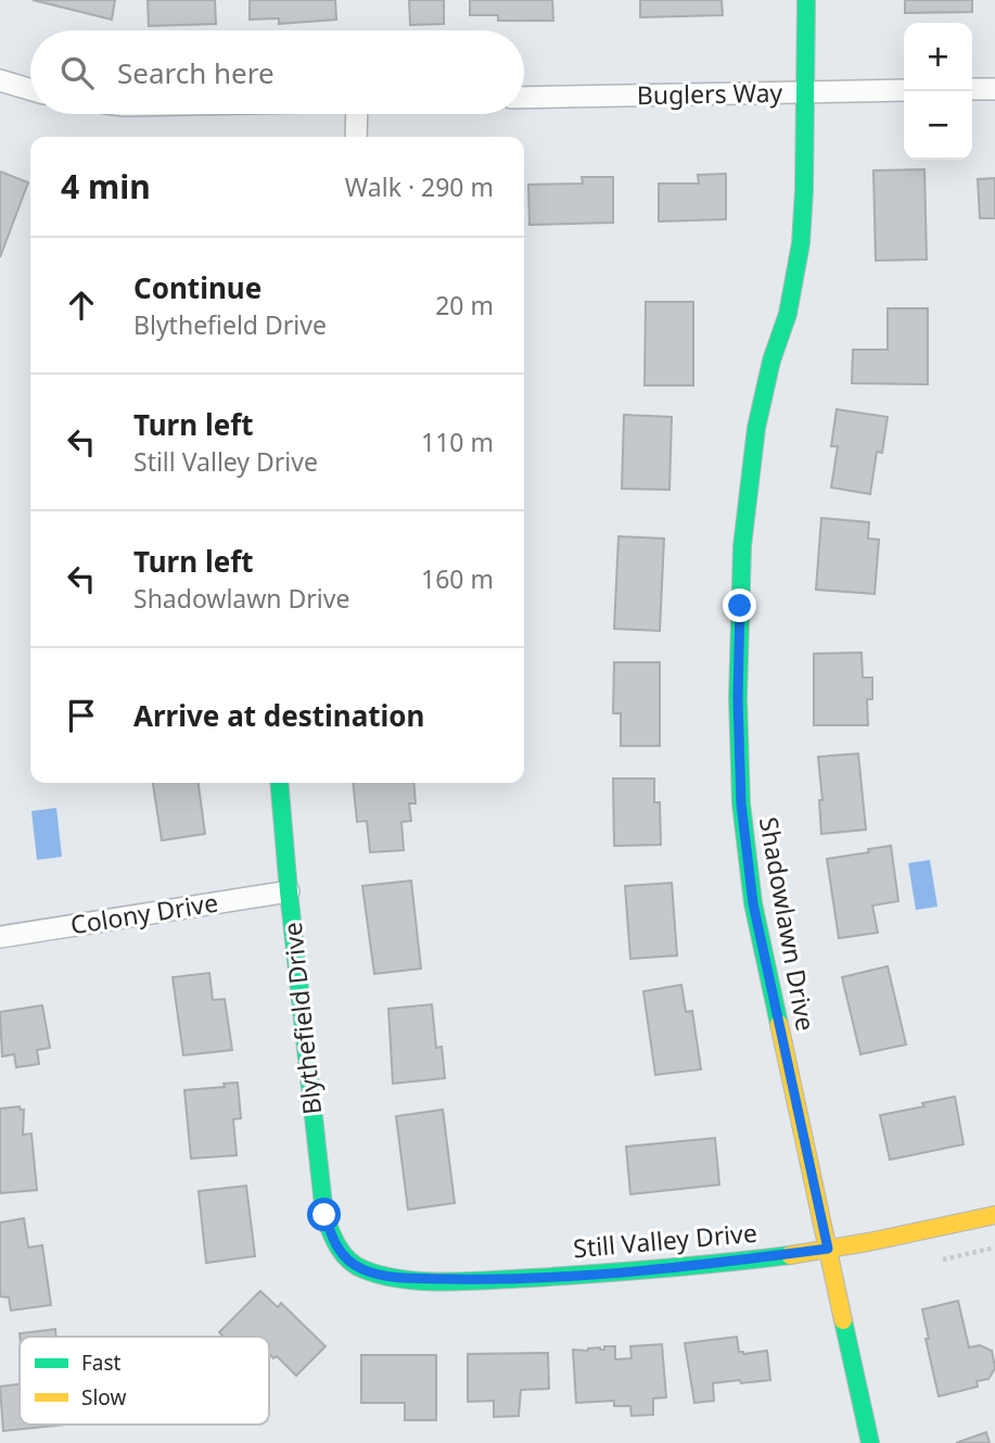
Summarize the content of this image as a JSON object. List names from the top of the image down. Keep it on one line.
{"streets":{"street":["Buglers Way","Colony Drive","Shadowlawn Drive","Blythefield Drive","Still Valley Drive"]},"crossings":[["Buglers Way","Shadowlawn Drive"],["Colony Drive","Blythefield Drive"],["Shadowlawn Drive","Still Valley Drive"],["Blythefield Drive","Still Valley Drive"]],"legend":["Fast","Slow"],"page":{"map_buttons":["+","−"],"search":"Search here","heading":["4 min","Walk · 290 m"],"list":[["Continue","Blythefield Drive","20 m"],["Turn left","Still Valley Drive","110 m"],["Turn left","Shadowlawn Drive","160 m"],"Arrive at destination"]}}
